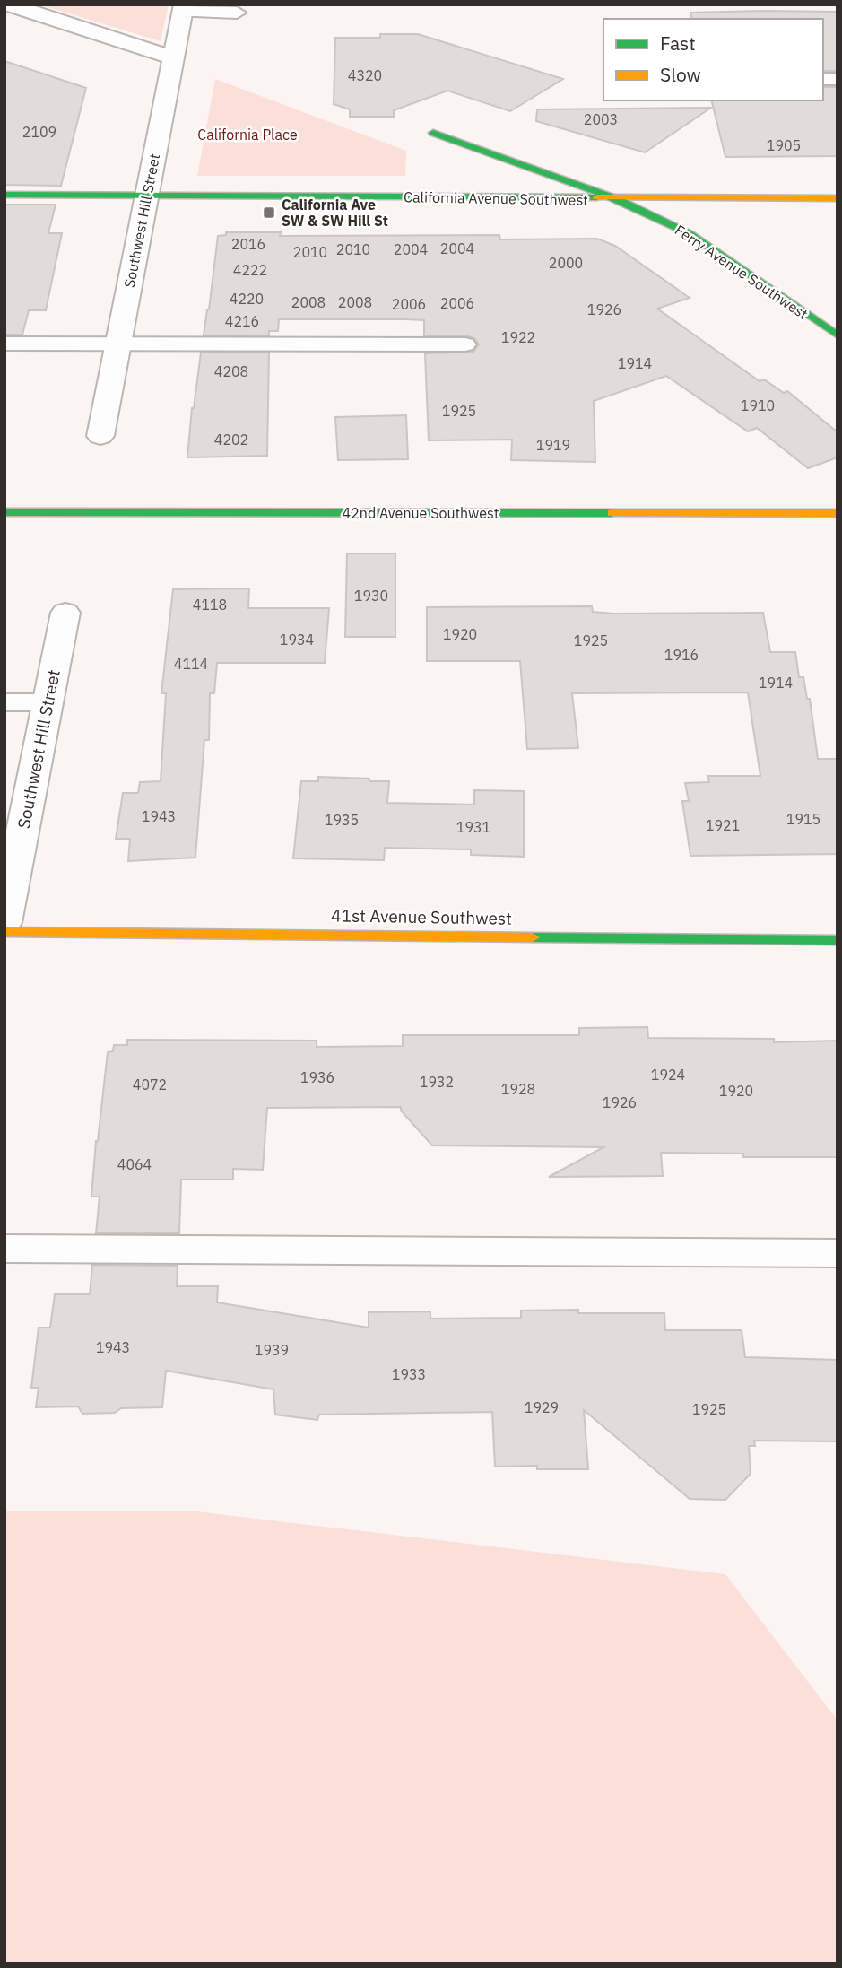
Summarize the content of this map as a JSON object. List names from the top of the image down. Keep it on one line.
{"streets":{"street":["California Avenue Southwest","Southwest Hill Street","Ferry Avenue Southwest","42nd Avenue Southwest","41st Avenue Southwest"]},"crossings":[["California Avenue Southwest","Southwest Hill Street"],["California Avenue Southwest","Ferry Avenue Southwest"]],"parks":["California Place"],"places":{"transit":["California Ave SW & SW Hill St"]},"house_numbers":["4320","2003","2109","1905","2016","2004","2010","2004","2010","2000","4222","4220","2008","2008","2006","2006","1926","4216","1922","1914","4208","1910","1925","4202","1919","1930","4118","1920","1934","1925","1916","4114","1914","1943","1915","1935","1921","1931","1924","1936","1932","4072","1928","1920","1926","4064","1943","1939","1933","1929","1925"],"legend":["Fast","Slow"]}
